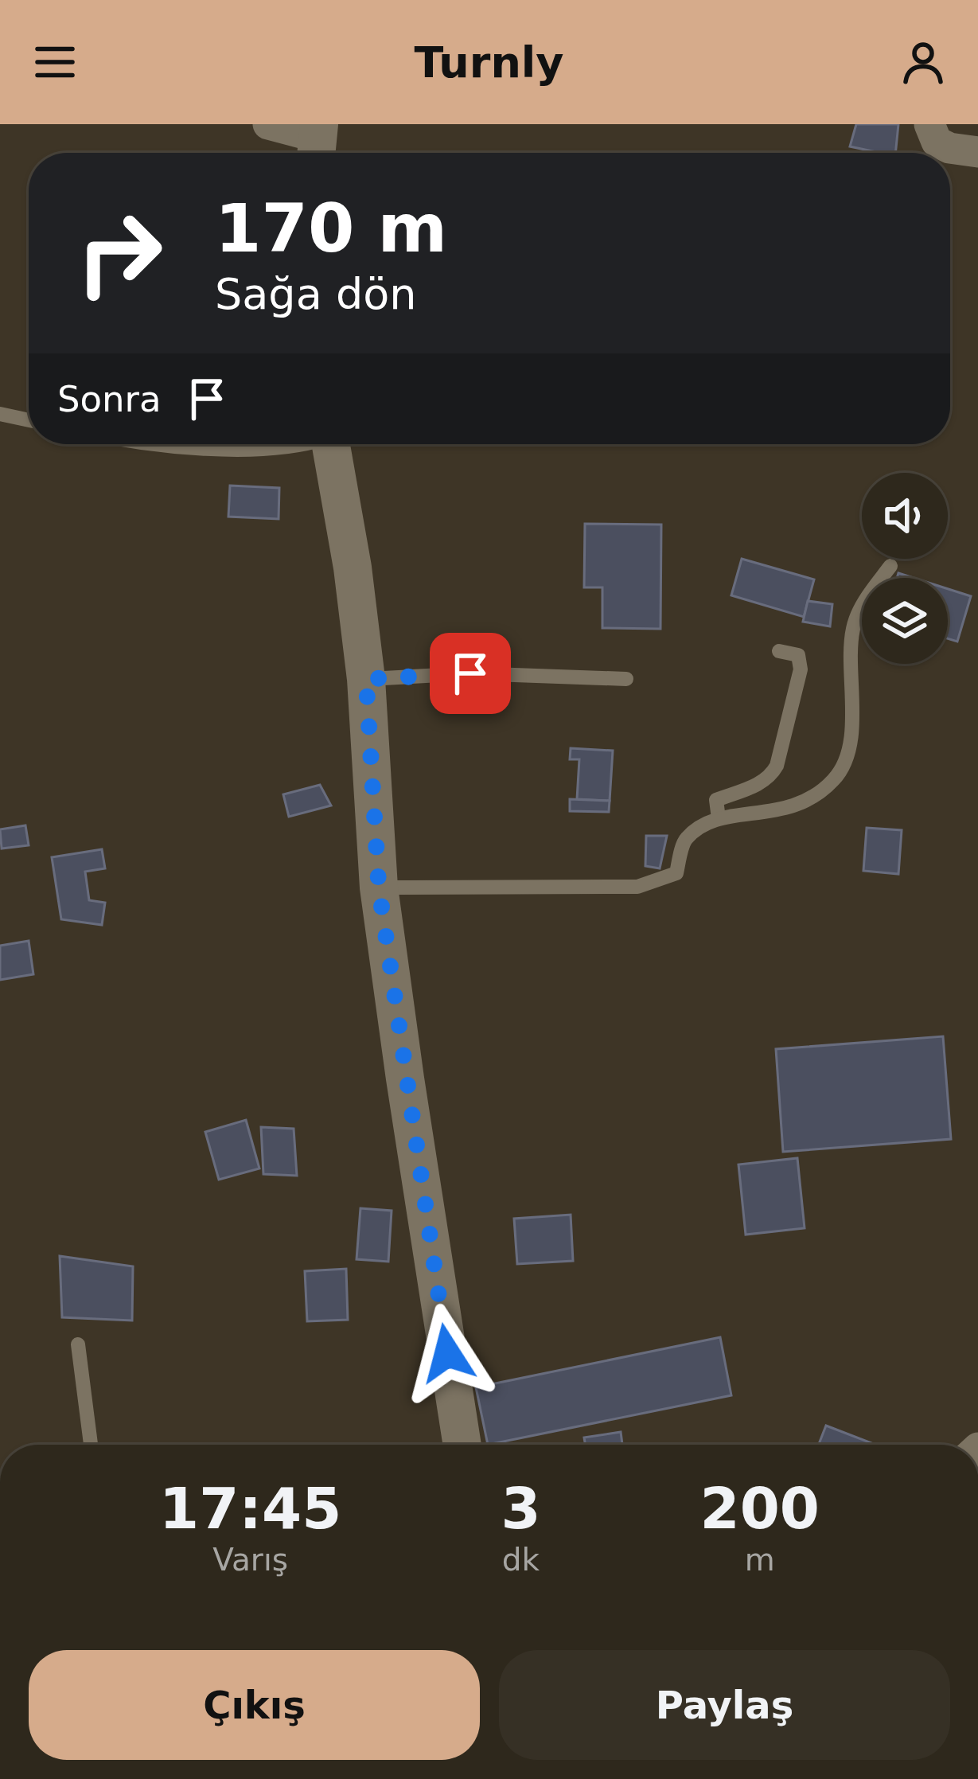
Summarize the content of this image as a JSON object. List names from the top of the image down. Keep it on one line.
{"page":{"header":"Turnly","turn":["170 m","Sağa dön"],"then":"Sonra","eta":["17:45","Varış","3","dk","200","m"],"buttons":["Çıkış","Paylaş"]}}
